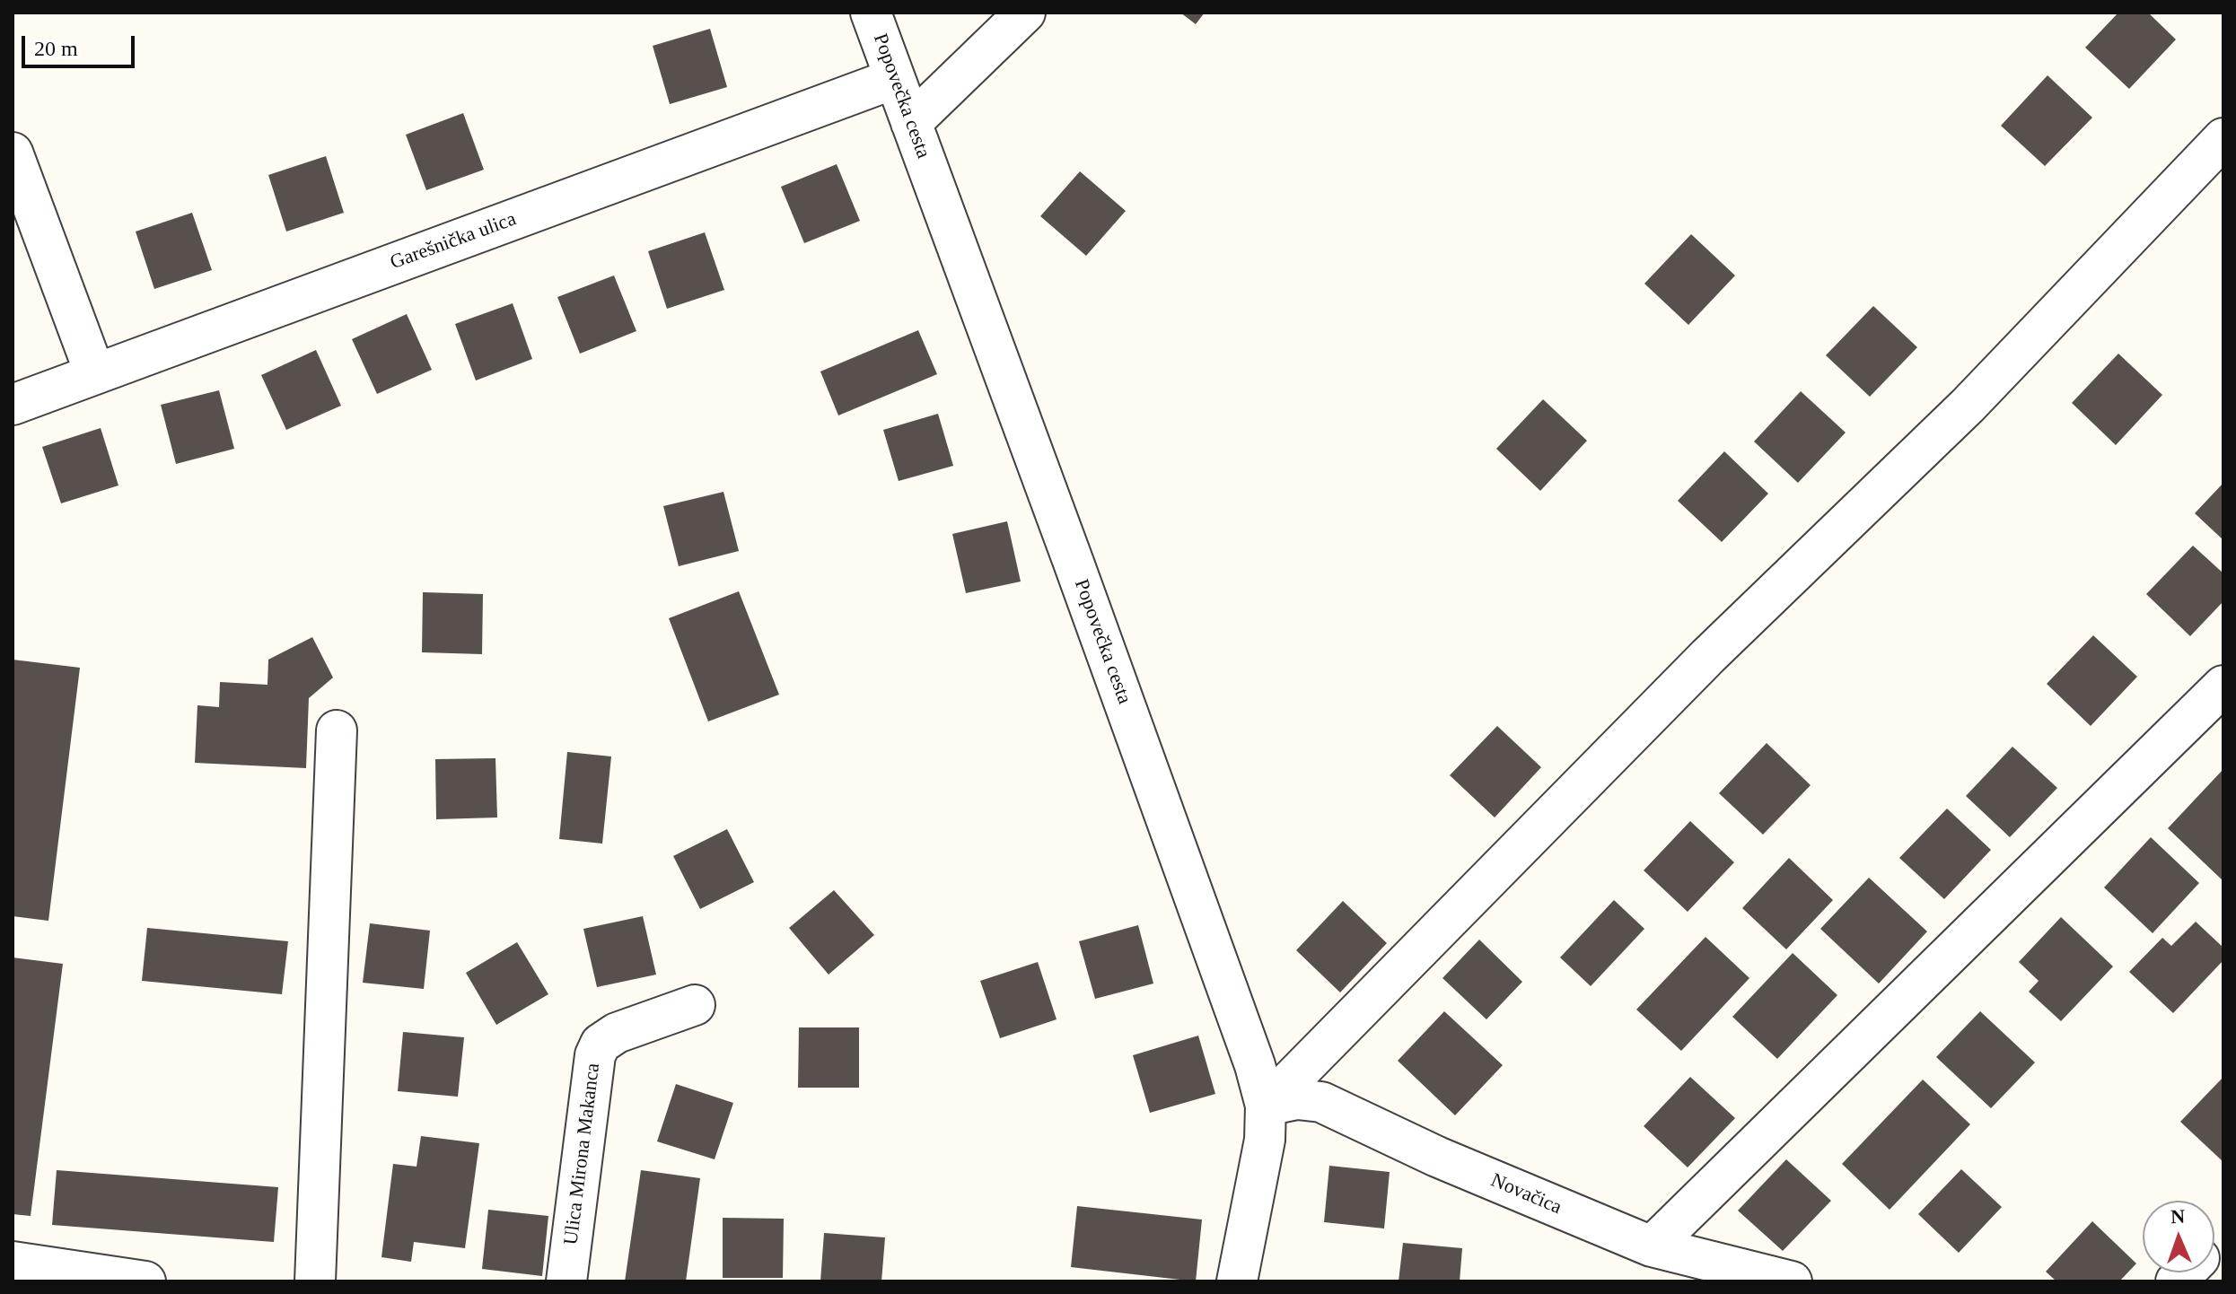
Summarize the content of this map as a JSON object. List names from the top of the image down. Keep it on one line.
{"streets":{"street":["Popovečka cesta","Garešnička ulica","Ulica Mirona Makanca","Novačica"]},"crossings":[["Popovečka cesta","Garešnička ulica"],["Popovečka cesta","Novačica"]],"scale_bar":"20 m","north":"top"}
